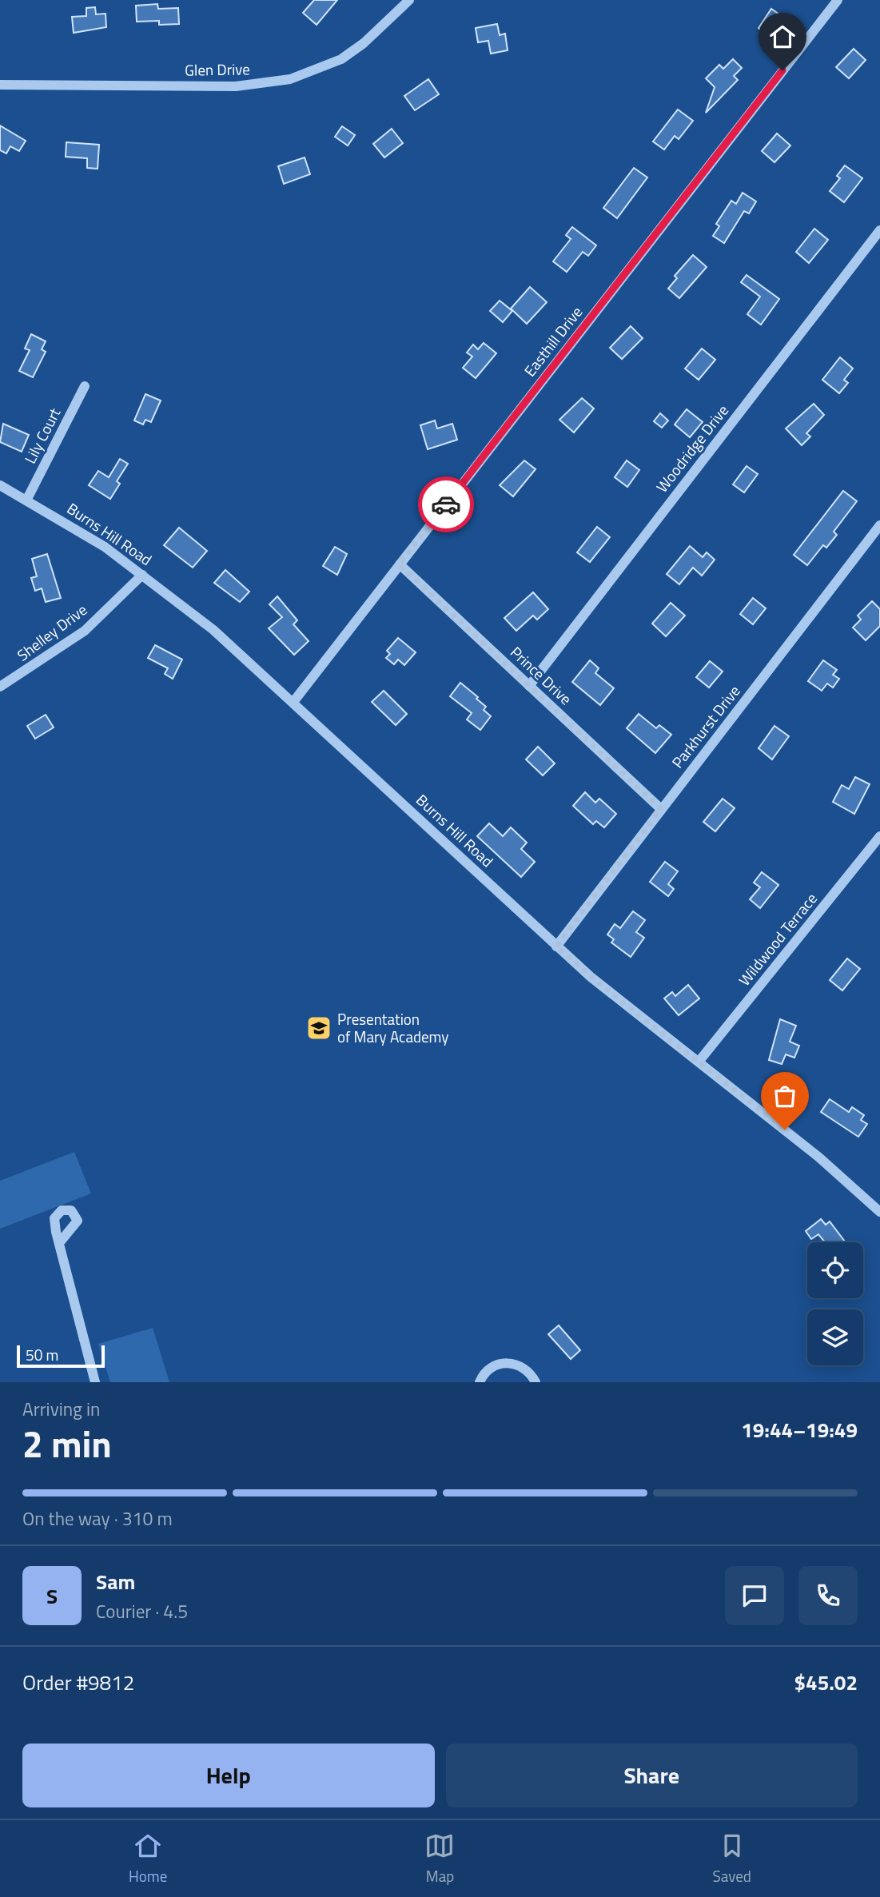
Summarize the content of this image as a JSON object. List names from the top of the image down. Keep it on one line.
{"streets":{"street":["Glen Drive","Easthill Drive","Lily Court","Woodridge Drive","Burns Hill Road","Shelley Drive","Prince Drive","Parkhurst Drive","Wildwood Terrace"]},"crossings":[["Easthill Drive","Burns Hill Road"],["Easthill Drive","Prince Drive"],["Lily Court","Burns Hill Road"],["Woodridge Drive","Prince Drive"],["Burns Hill Road","Shelley Drive"],["Burns Hill Road","Parkhurst Drive"],["Burns Hill Road","Wildwood Terrace"],["Prince Drive","Parkhurst Drive"]],"places":{"school or university":["Presentation of Mary Academy"]},"scale_bar":"50 m","page":{"scale":"50 m","heading":["2 min","Arriving in","19:44–19:49"],"panel":["Sam","Courier · 4.5","Order #9812","$45.02"],"bar":"On the way · 310 m","round":"S","buttons":["Help","Share"],"tabs":["Home","Map","Saved"]}}
